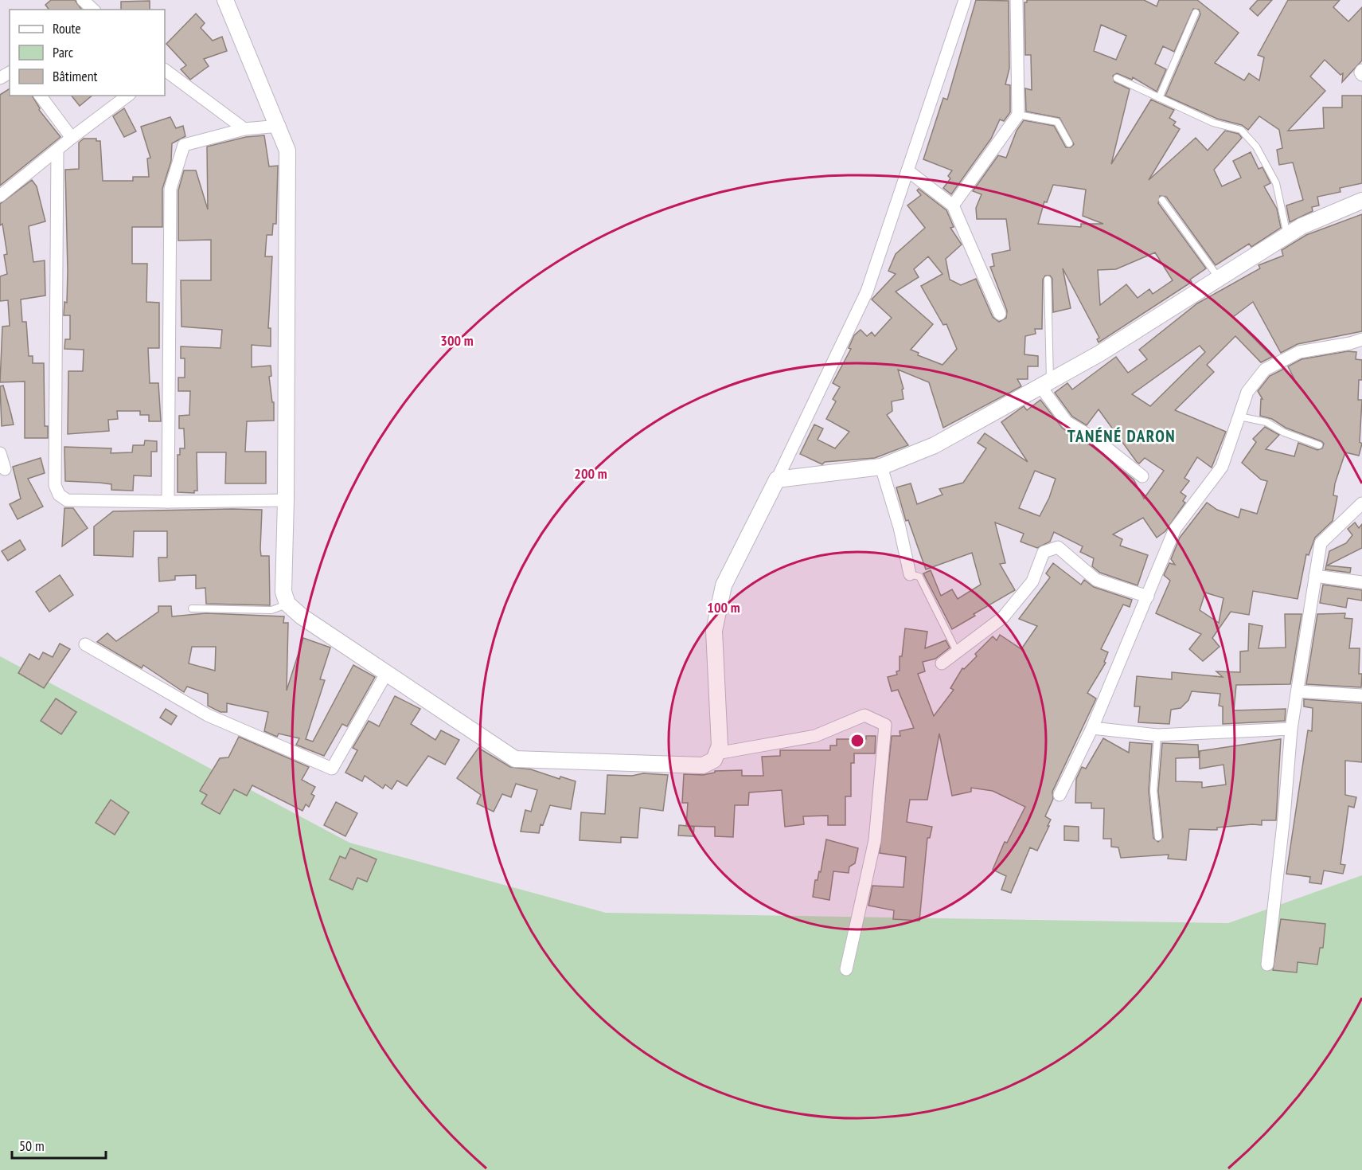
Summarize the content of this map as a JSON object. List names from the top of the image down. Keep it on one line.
{"districts":["TANÉNÉ DARON"],"legend":["Route","Parc","Bâtiment"],"scale_bar":"50 m","rings":["300 m","200 m","100 m"]}
